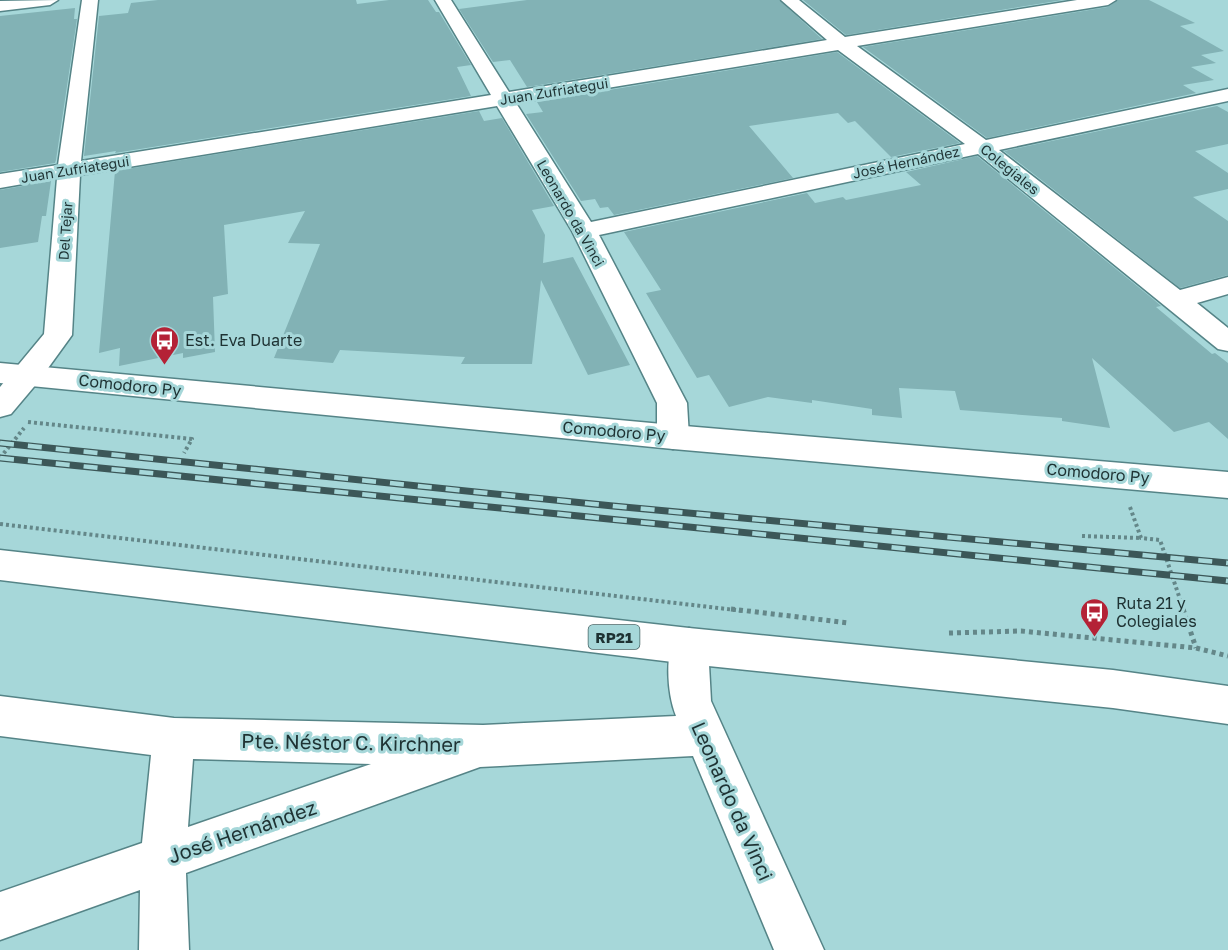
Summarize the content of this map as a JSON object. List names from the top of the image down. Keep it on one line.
{"streets":{"street":["Juan Zufriategui","José Hernández","Colegiales","Leonardo da Vinci","Del Tejar","Comodoro Py","RP21","Pte. Néstor C. Kirchner"]},"crossings":[["Juan Zufriategui","Colegiales"],["Juan Zufriategui","Leonardo da Vinci"],["Juan Zufriategui","Del Tejar"],["José Hernández","Colegiales"],["José Hernández","Leonardo da Vinci"],["José Hernández","Pte. Néstor C. Kirchner"],["Leonardo da Vinci","Comodoro Py"],["Leonardo da Vinci","RP21"],["Leonardo da Vinci","Pte. Néstor C. Kirchner"],["Del Tejar","Comodoro Py"]],"places":{"bus stop":["Est. Eva Duarte","Ruta 21 y Colegiales"]}}
